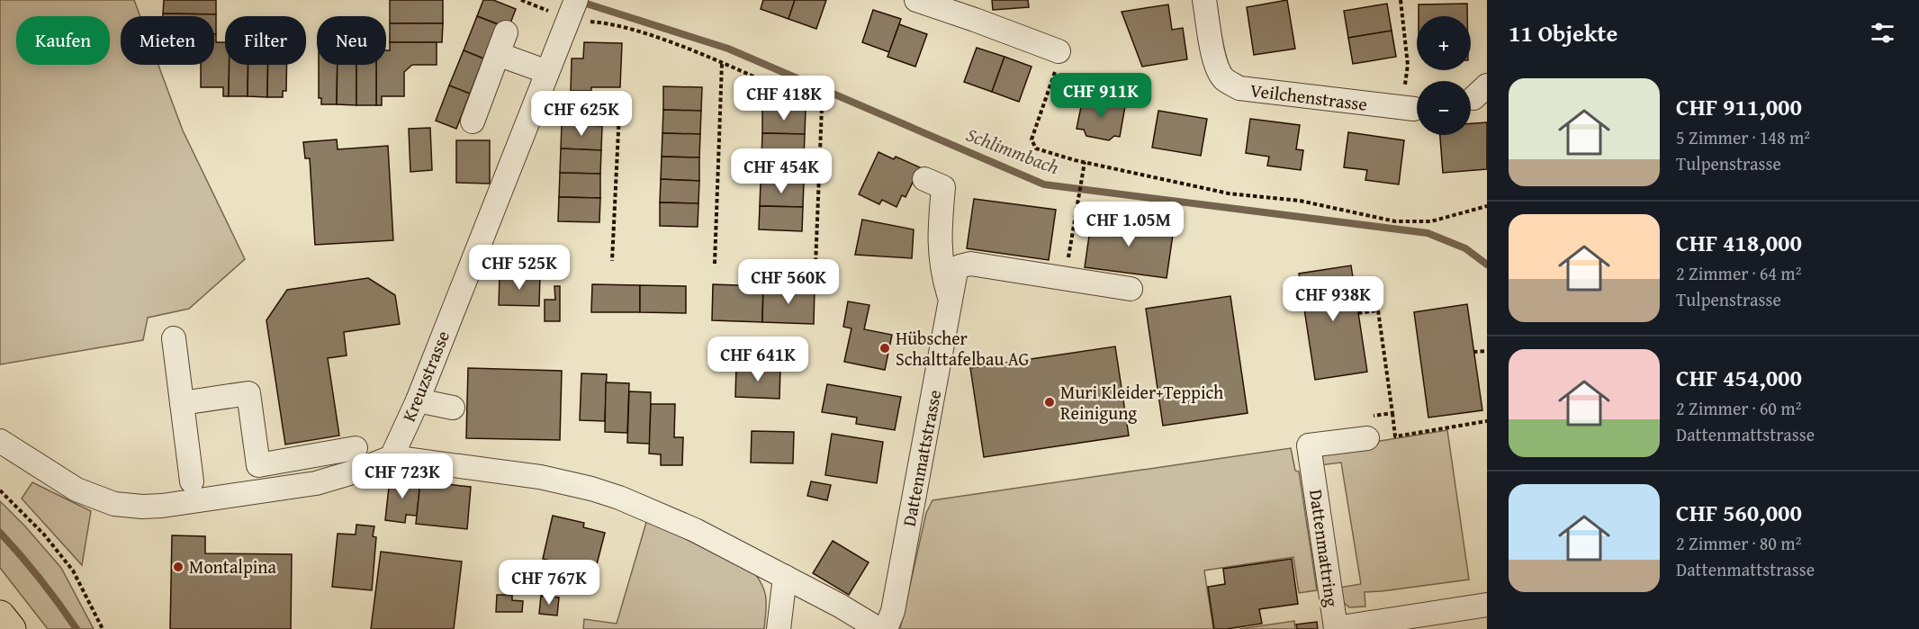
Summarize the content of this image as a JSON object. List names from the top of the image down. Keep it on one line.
{"streets":{"street":["Veilchenstrasse","Kreuzstrasse","Dattenmattstrasse","Dattenmattring"]},"water":["Schlimmbach"],"places":["Hübscher Schalttafelbau AG","Muri Kleider+Teppich Reinigung","Montalpina"],"page":{"heading":"11 Objekte","map_buttons":["+","−"],"chip":["Kaufen","Mieten","Filter","Neu"],"list":[{"name":"CHF 911,000","note":"5 Zimmer · 148 m² · Tulpenstrasse"},{"name":"CHF 418,000","note":"2 Zimmer · 64 m² · Tulpenstrasse"},{"name":"CHF 454,000","note":"2 Zimmer · 60 m² · Dattenmattstrasse"},{"name":"CHF 560,000","note":"2 Zimmer · 80 m² · Dattenmattstrasse"}],"price":["CHF 911K","CHF 418K","CHF 625K","CHF 454K","CHF 1.05M","CHF 525K","CHF 560K","CHF 938K","CHF 641K","CHF 723K","CHF 767K"]}}
